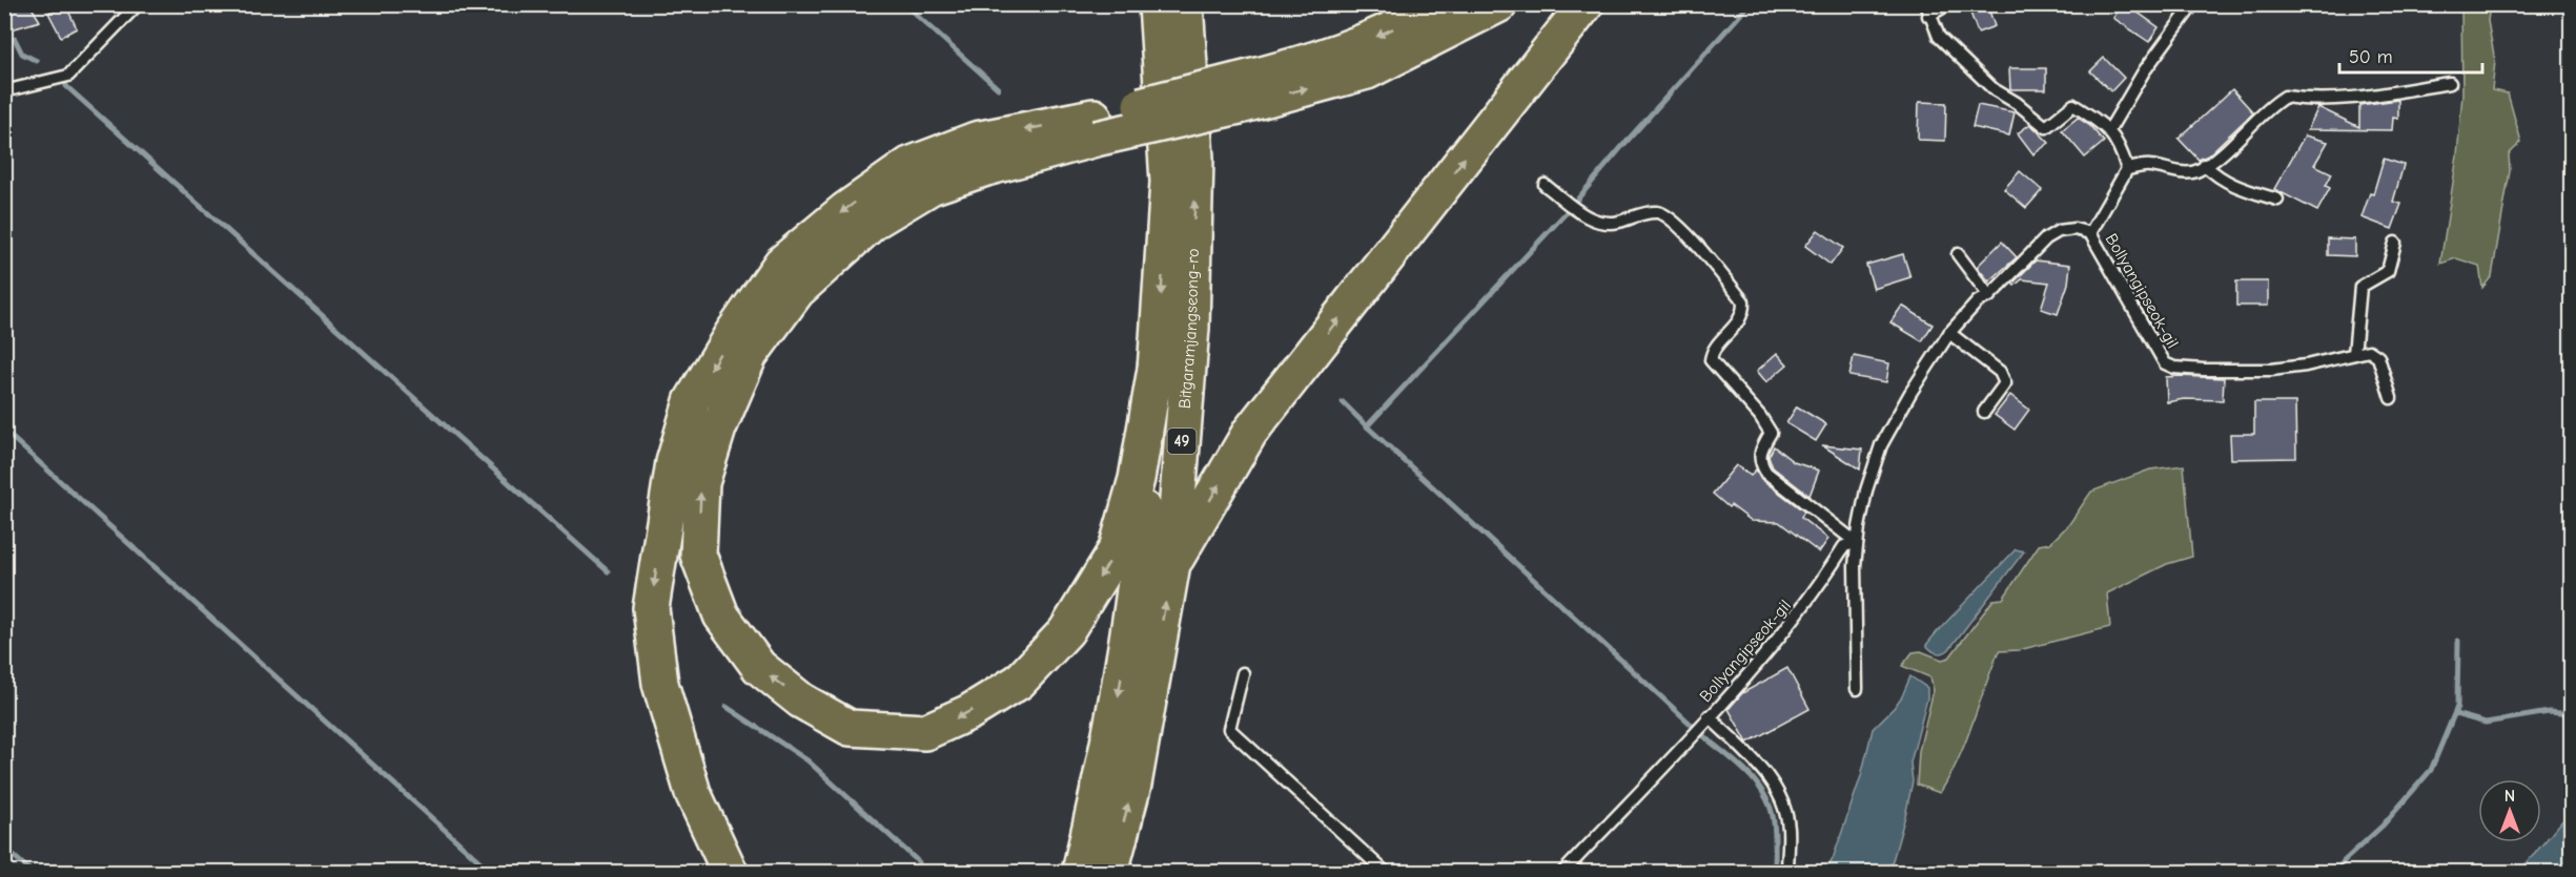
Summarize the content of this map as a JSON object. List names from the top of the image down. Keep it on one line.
{"streets":{"highway":["Bitgaramjangseong-ro","49"],"lane":["Bollyangipseok-gil"]},"scale_bar":"50 m","north":"top"}
